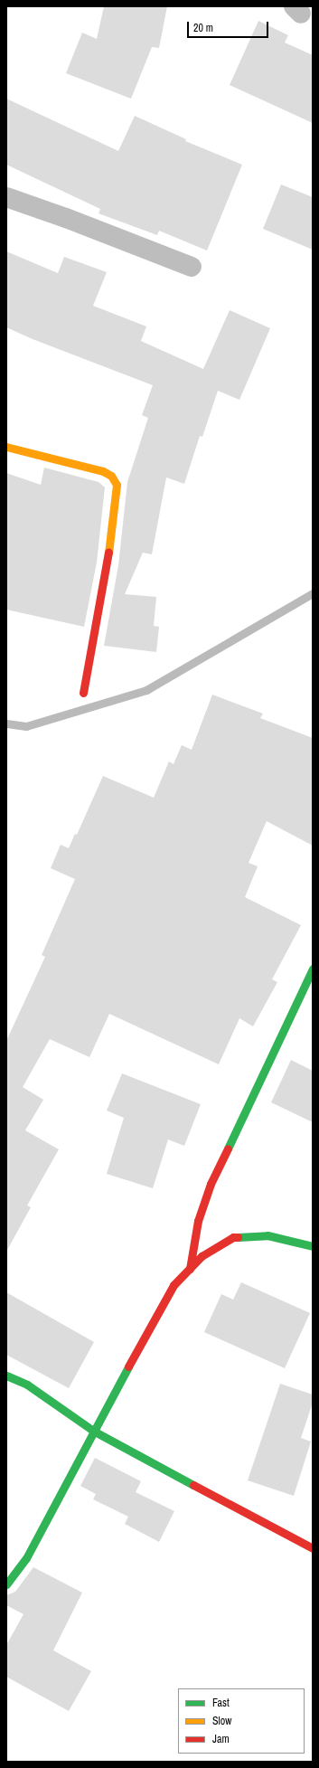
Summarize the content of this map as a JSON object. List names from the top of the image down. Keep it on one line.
{"legend":["Fast","Slow","Jam"],"scale_bar":"20 m"}
